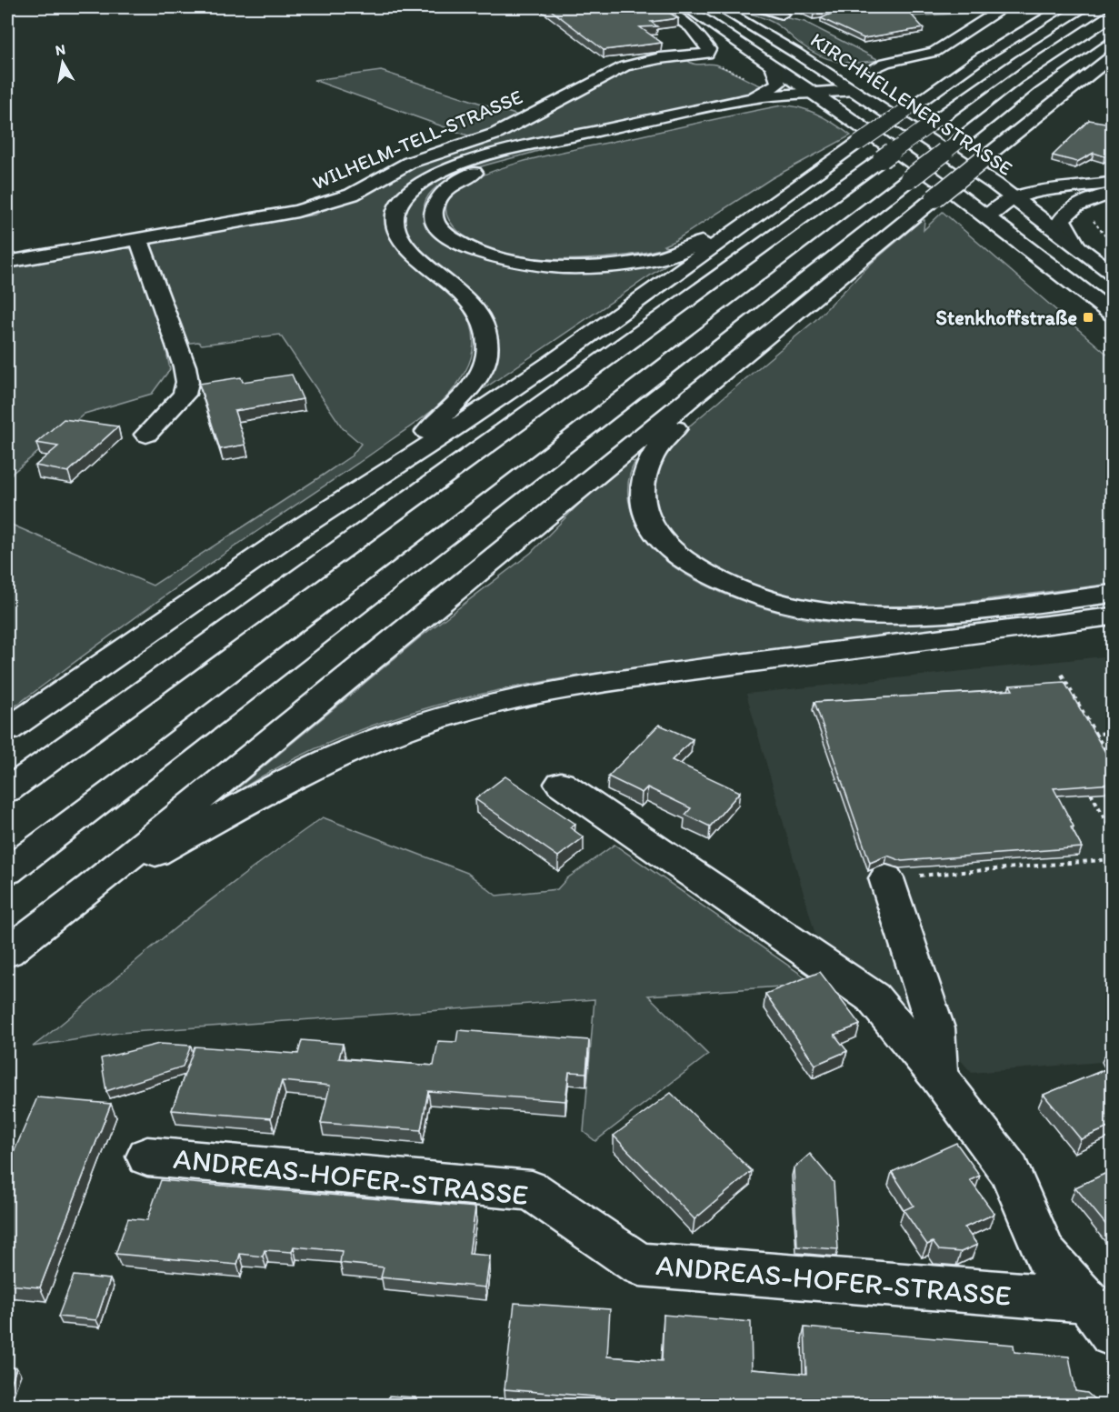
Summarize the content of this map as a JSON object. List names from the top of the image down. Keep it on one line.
{"streets":{"main road":["KIRCHHELLENER STRASSE","WILHELM-TELL-STRASSE","ANDREAS-HOFER-STRASSE"]},"places":{"transit":["Stenkhoffstraße"]},"north":"top"}
